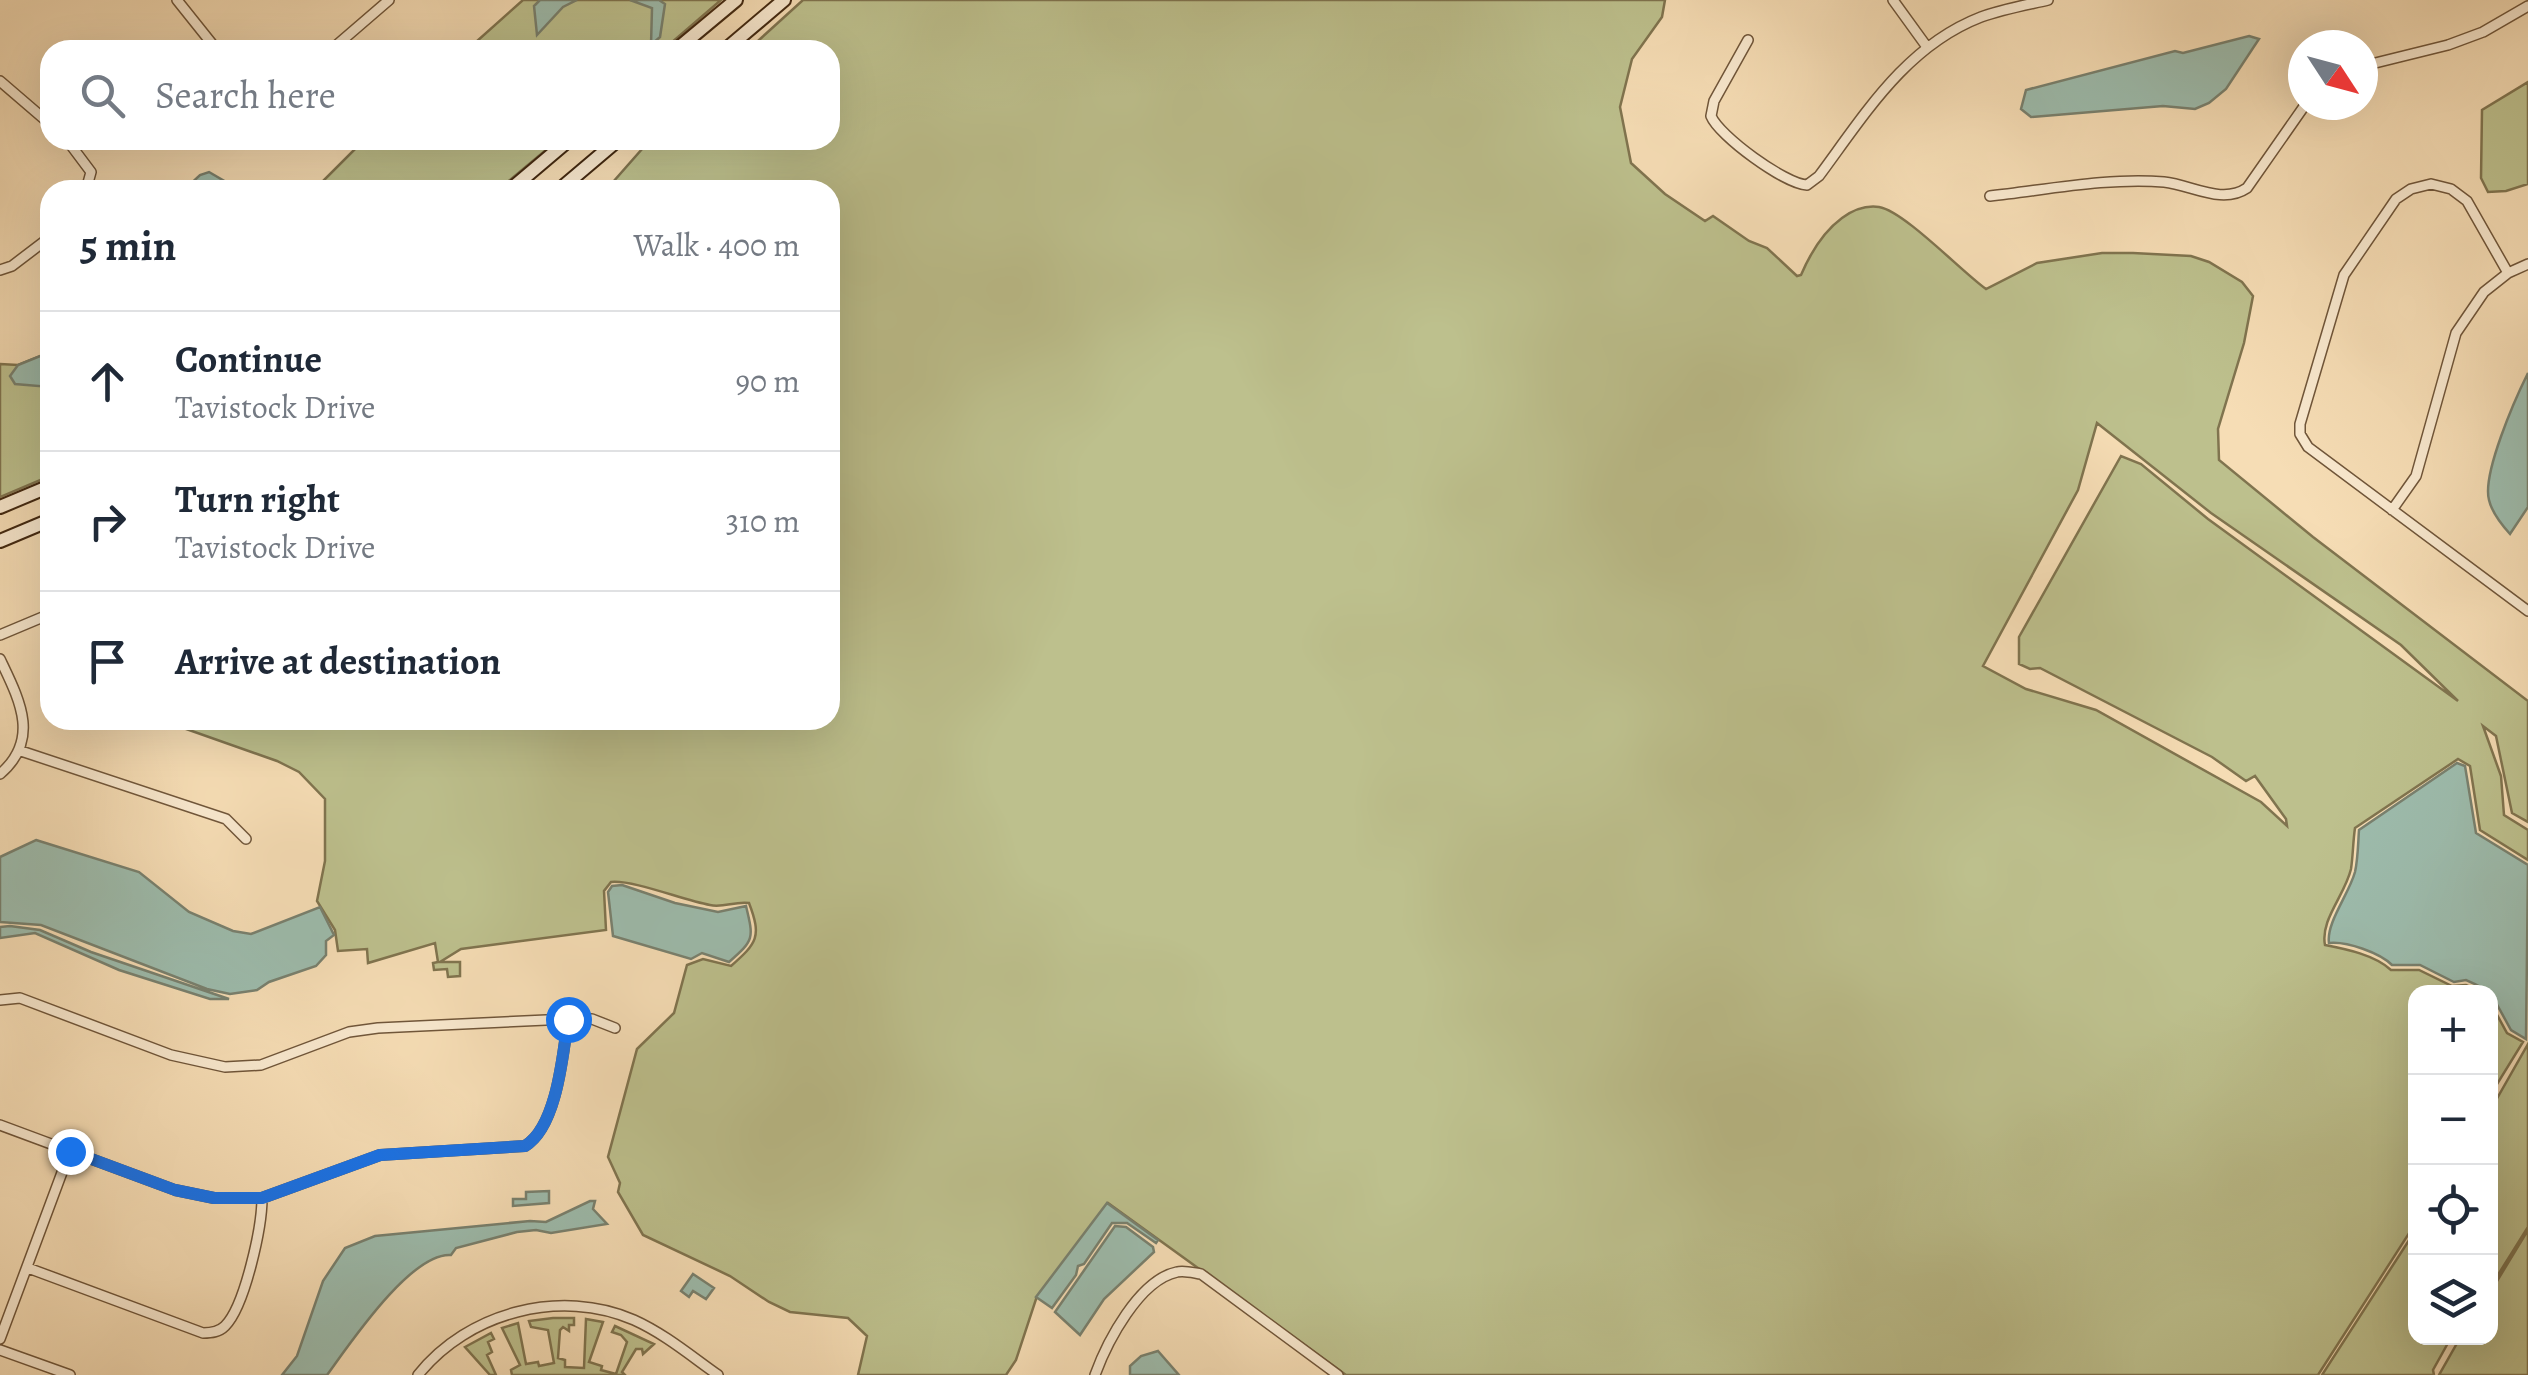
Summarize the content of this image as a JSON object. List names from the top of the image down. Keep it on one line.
{"north":"bottom right","page":{"search":"Search here","heading":["5 min","Walk · 400 m"],"list":[["Continue","Tavistock Drive","90 m"],["Turn right","Tavistock Drive","310 m"],"Arrive at destination"],"map_buttons":["+","−"]}}
